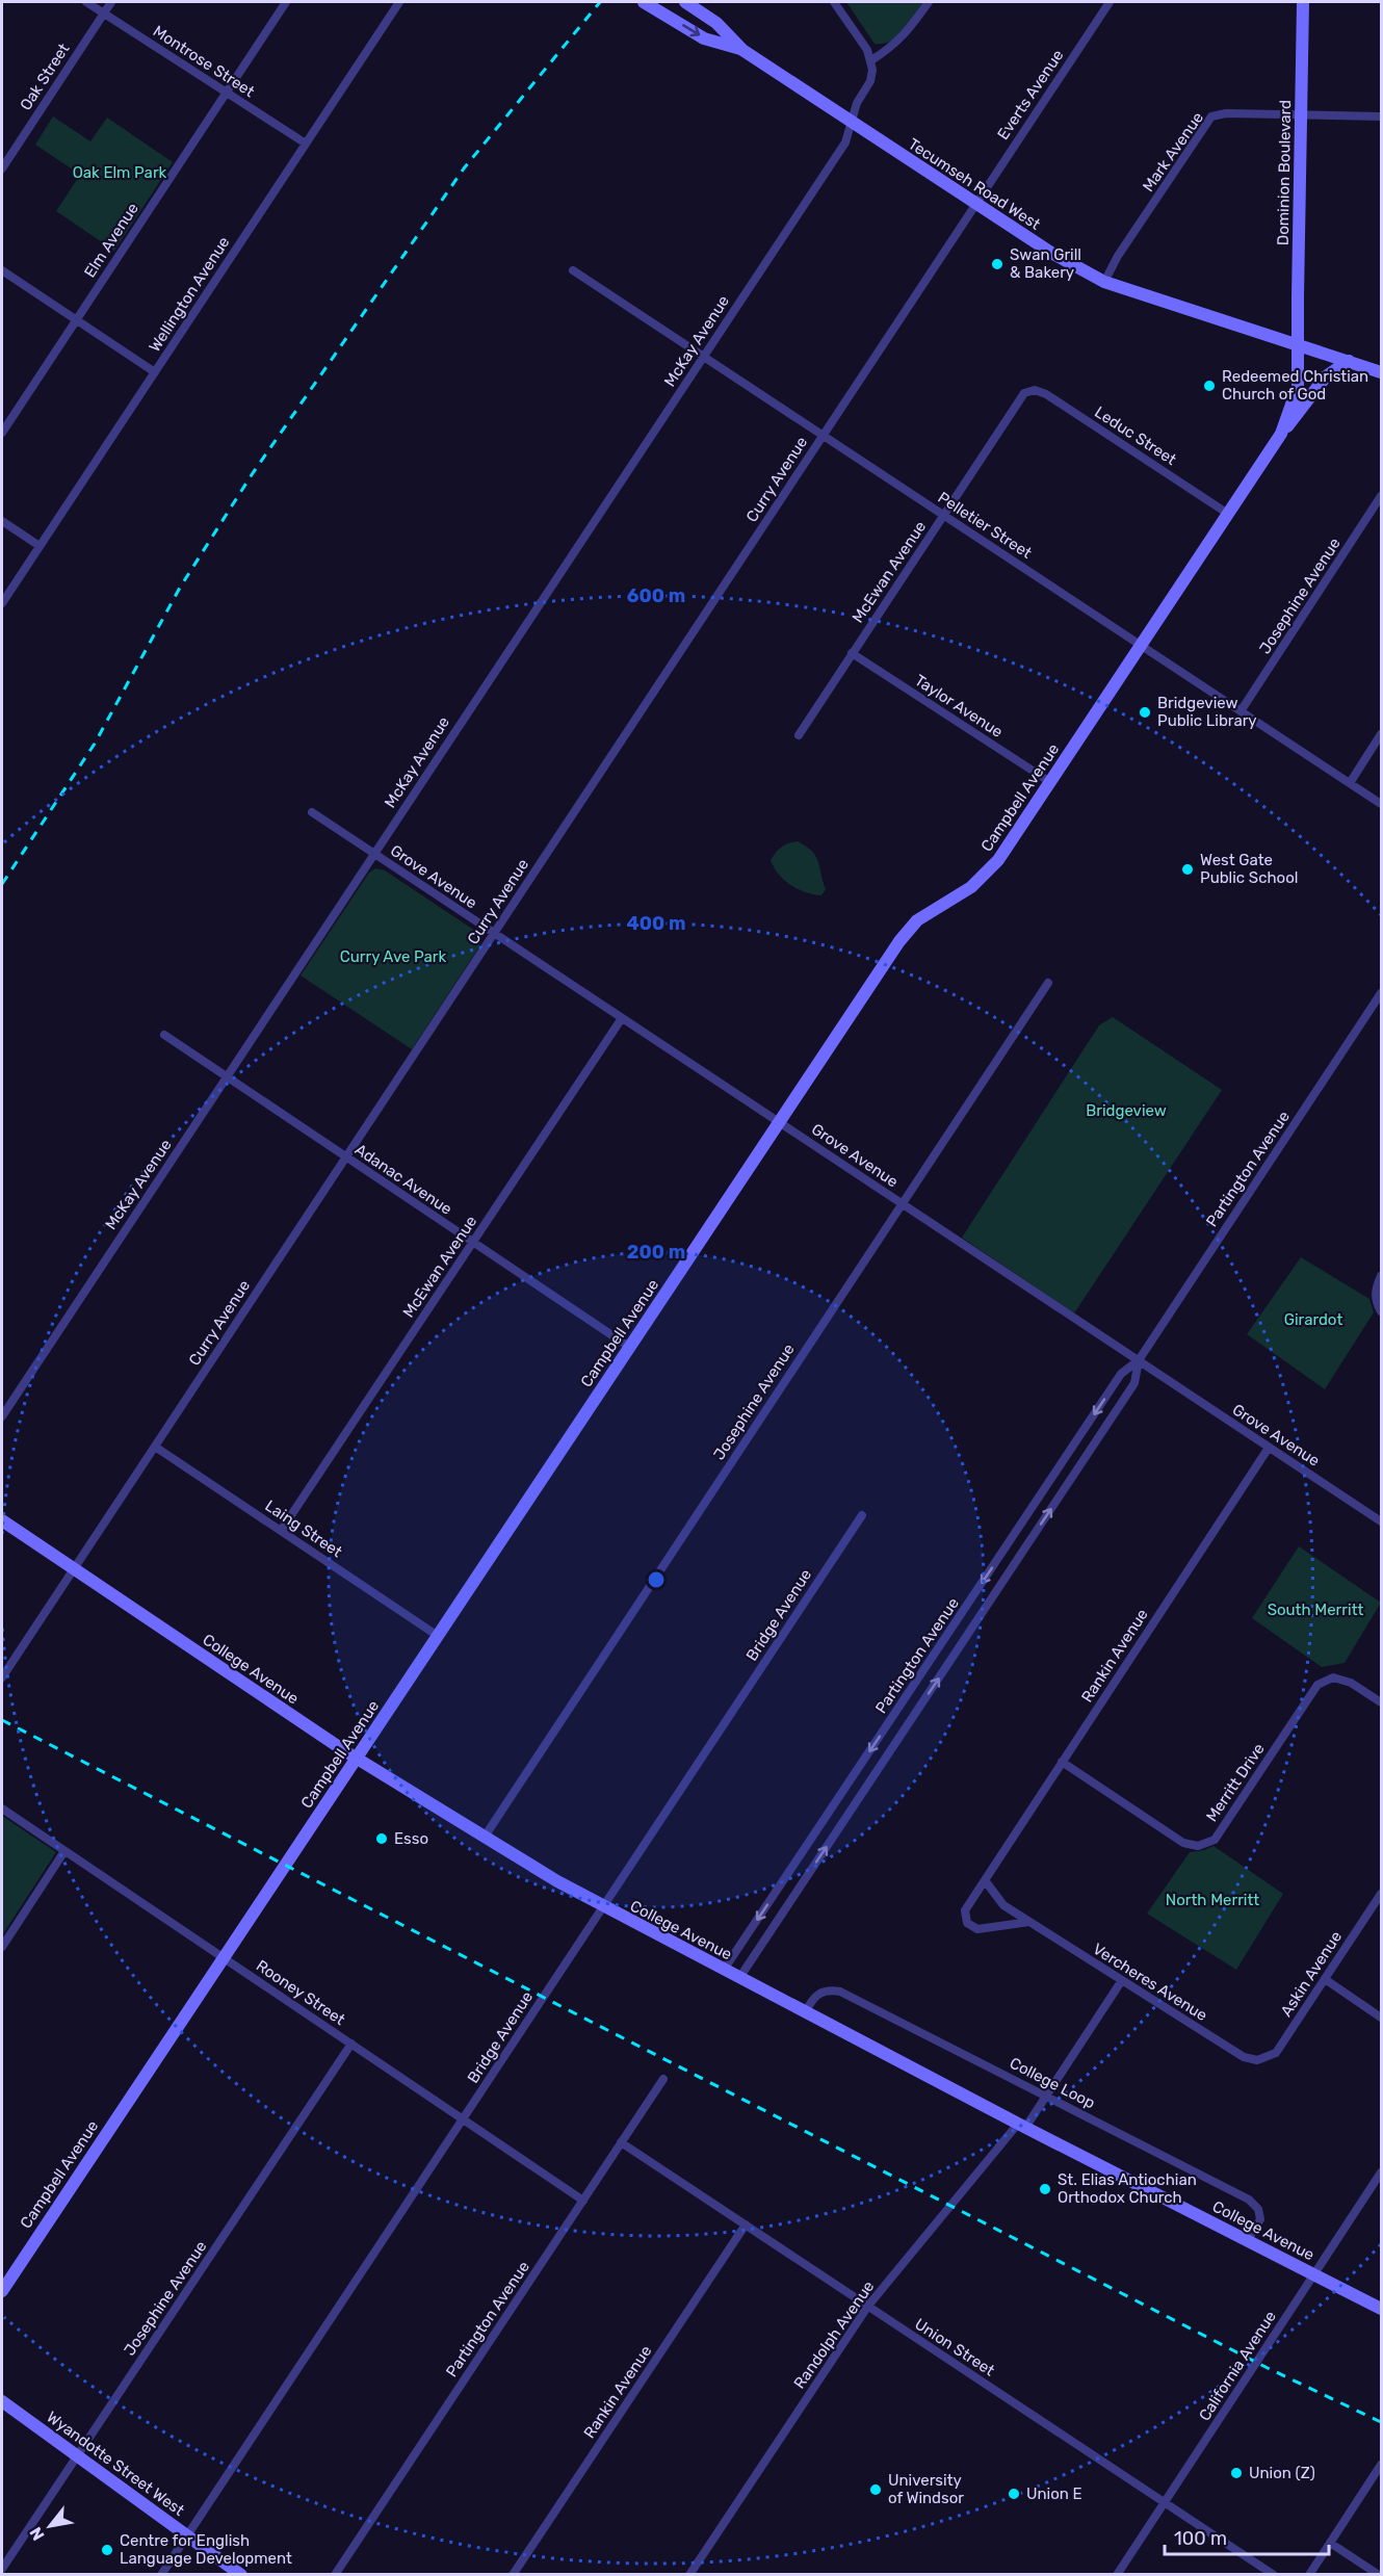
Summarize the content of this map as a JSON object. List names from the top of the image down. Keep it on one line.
{"streets":{"street":["Montrose Street","Oak Street","Everts Avenue","Mark Avenue","Dominion Boulevard","Tecumseh Road West","Elm Avenue","Wellington Avenue","McKay Avenue","Leduc Street","Curry Avenue","Pelletier Street","McEwan Avenue","Josephine Avenue","Taylor Avenue","Campbell Avenue","Grove Avenue","Partington Avenue","Adanac Avenue","Laing Street","Bridge Avenue","Rankin Avenue","College Avenue","Merritt Drive","Askin Avenue","Vercheres Avenue","Rooney Street","College Loop","Randolph Avenue","Union Street","California Avenue","Wyandotte Street West"]},"crossings":[["Montrose Street","Oak Street"],["Montrose Street","Elm Avenue"],["Montrose Street","Wellington Avenue"],["Everts Avenue","Tecumseh Road West"],["Everts Avenue","Curry Avenue"],["Mark Avenue","Dominion Boulevard"],["Mark Avenue","Tecumseh Road West"],["Dominion Boulevard","Tecumseh Road West"],["Dominion Boulevard","Campbell Avenue"],["Tecumseh Road West","McKay Avenue"],["Tecumseh Road West","Curry Avenue"],["Tecumseh Road West","Campbell Avenue"],["McKay Avenue","Pelletier Street"],["McKay Avenue","Grove Avenue"],["McKay Avenue","Adanac Avenue"],["Leduc Street","McEwan Avenue"],["Leduc Street","Campbell Avenue"],["Curry Avenue","Pelletier Street"],["Curry Avenue","Grove Avenue"],["Curry Avenue","Adanac Avenue"],["Curry Avenue","Laing Street"],["Curry Avenue","College Avenue"],["Pelletier Street","McEwan Avenue"],["Pelletier Street","Josephine Avenue"],["Pelletier Street","Campbell Avenue"],["McEwan Avenue","Taylor Avenue"],["McEwan Avenue","Grove Avenue"],["McEwan Avenue","Adanac Avenue"],["McEwan Avenue","Laing Street"],["Josephine Avenue","Grove Avenue"],["Josephine Avenue","College Avenue"],["Josephine Avenue","Rooney Street"],["Josephine Avenue","Wyandotte Street West"],["Taylor Avenue","Campbell Avenue"],["Campbell Avenue","Grove Avenue"],["Campbell Avenue","Adanac Avenue"],["Campbell Avenue","Laing Street"],["Campbell Avenue","College Avenue"],["Campbell Avenue","Rooney Street"],["Grove Avenue","Partington Avenue"],["Grove Avenue","Rankin Avenue"],["Partington Avenue","College Avenue"],["Partington Avenue","Rooney Street"],["Partington Avenue","Union Street"],["Bridge Avenue","College Avenue"],["Bridge Avenue","Rooney Street"],["Bridge Avenue","Wyandotte Street West"],["Rankin Avenue","Merritt Drive"],["Rankin Avenue","Vercheres Avenue"],["Rankin Avenue","Union Street"],["College Avenue","College Loop"],["College Avenue","Randolph Avenue"],["College Avenue","California Avenue"],["Askin Avenue","Vercheres Avenue"],["Vercheres Avenue","Randolph Avenue"],["College Loop","Randolph Avenue"],["Randolph Avenue","Union Street"],["Union Street","California Avenue"]],"parks":["Oak Elm Park","Curry Ave Park","Bridgeview","Girardot","South Merritt","North Merritt"],"places":["Swan Grill & Bakery","Redeemed Christian Church of God","Bridgeview Public Library","West Gate Public School","Esso","St. Elias Antiochian Orthodox Church","Union (Z)","University of Windsor","Union E","Centre for English Language Development"],"scale_bar":"100 m","north":"bottom left","rings":["600 m","400 m","200 m"]}
